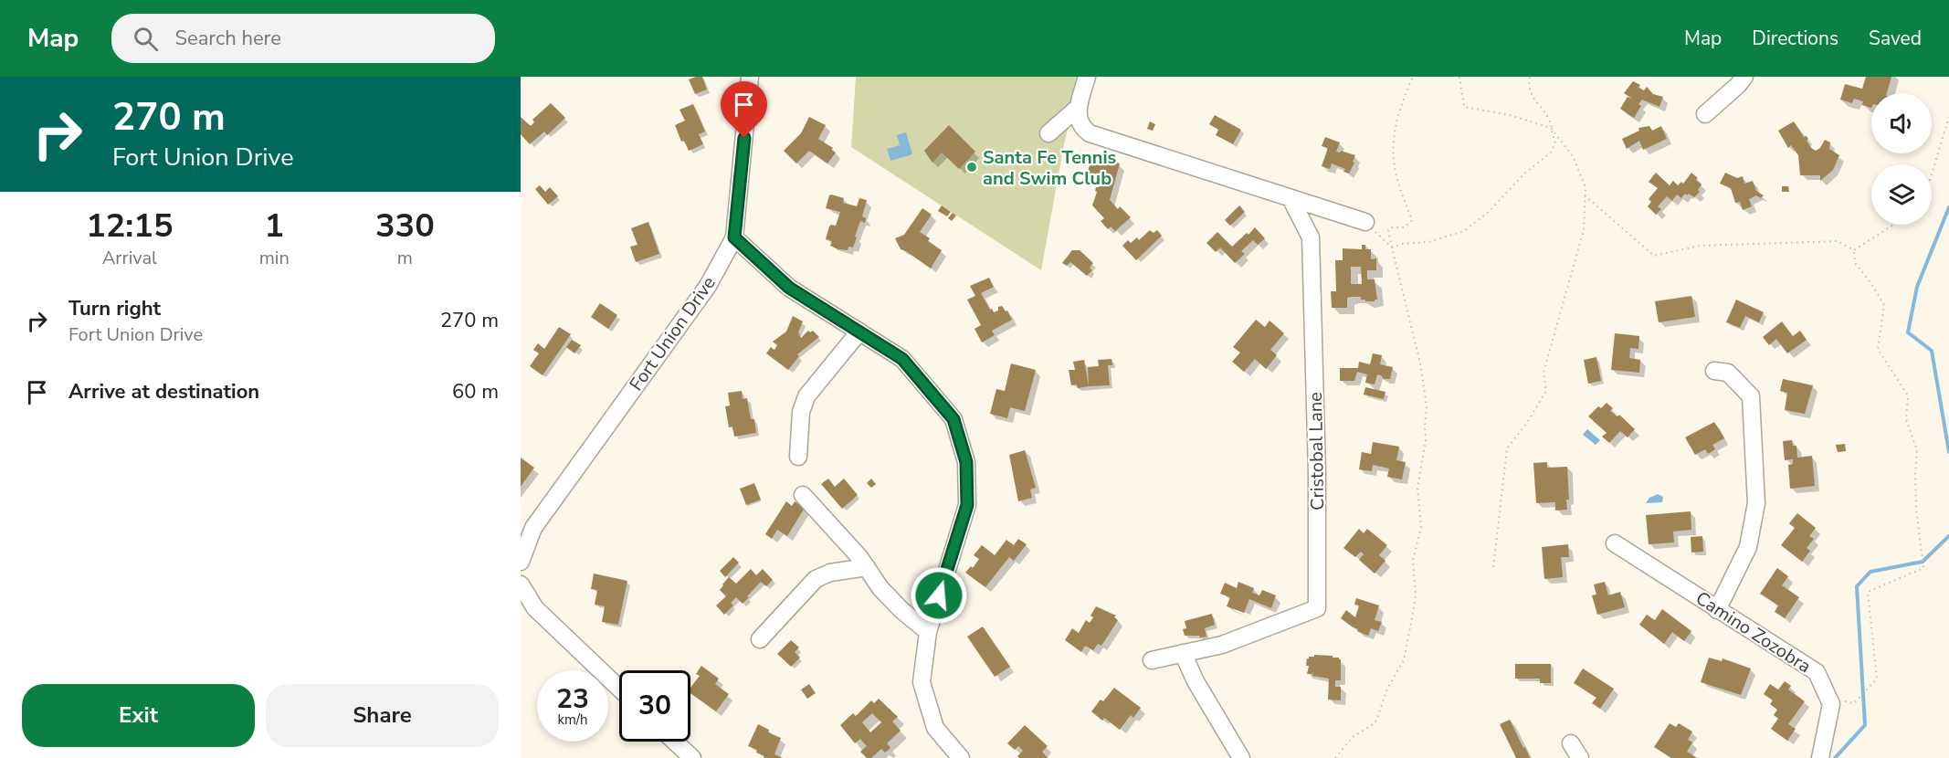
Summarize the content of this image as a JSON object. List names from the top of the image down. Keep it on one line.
{"streets":{"street":["Fort Union Drive","Cristobal Lane","Camino Zozobra"]},"places":["Santa Fe Tennis and Swim Club"],"page":{"header":"Map","search":"Search here","nav":["Map","Directions","Saved"],"turn":["270 m","Fort Union Drive"],"eta":["12:15","Arrival","1","min","330","m"],"list":[{"name":"Turn right","note":"Fort Union Drive","value":"270 m"},{"name":"Arrive at destination","value":"60 m"}],"speed":"23 km/h","limit":"30","buttons":["Exit","Share"]}}
